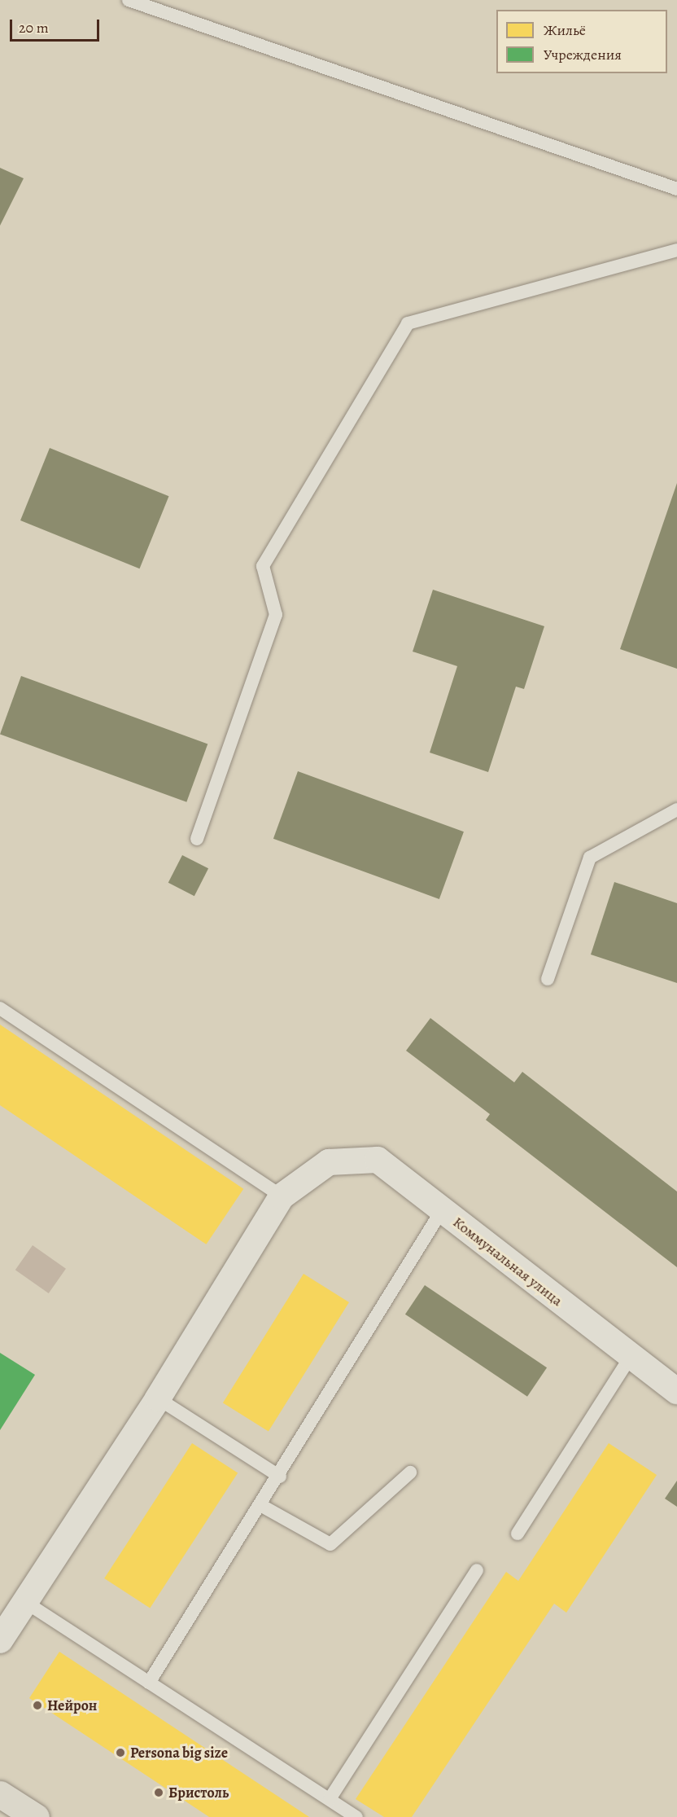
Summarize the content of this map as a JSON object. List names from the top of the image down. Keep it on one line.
{"streets":{"street":["Коммунальная улица"]},"places":["Нейрон","Persona big size","Бристоль"],"legend":["Жильё","Учреждения"],"scale_bar":"20 m"}
